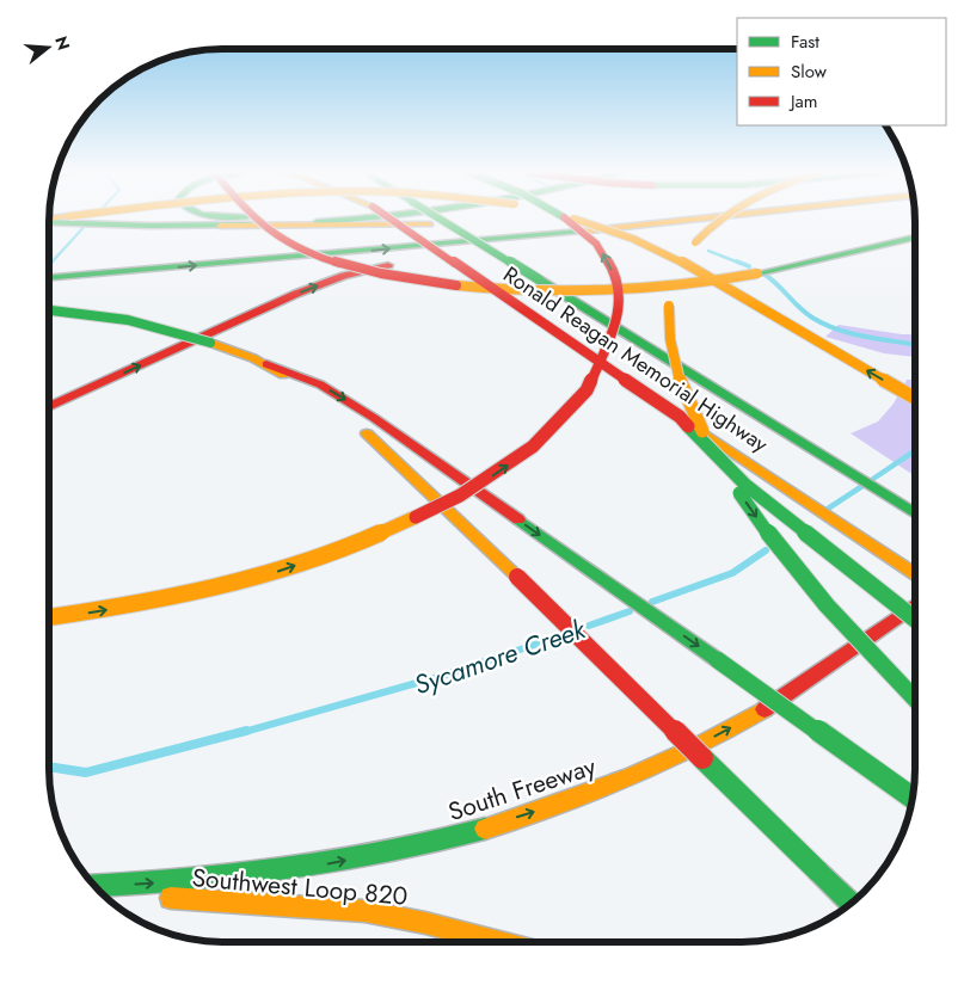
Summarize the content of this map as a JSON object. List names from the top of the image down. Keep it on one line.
{"streets":{"main road":["Ronald Reagan Memorial Highway","South Freeway","Southwest Loop 820"]},"one_way":["South Freeway"],"water":["Sycamore Creek"],"legend":["Fast","Slow","Jam"],"north":"right"}
